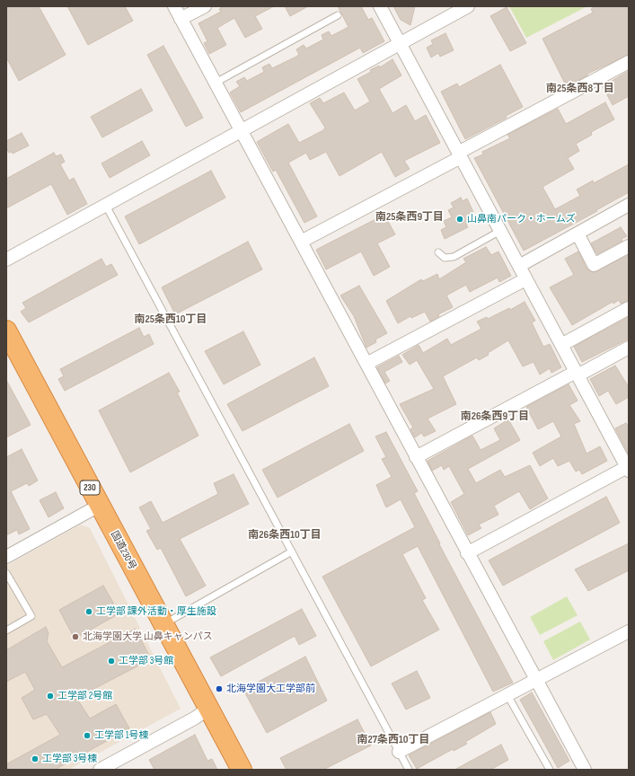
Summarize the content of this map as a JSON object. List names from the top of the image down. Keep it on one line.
{"streets":{"highway":["230","国道230号"]},"districts":["南25条西8丁目","南25条西9丁目","南25条西10丁目","南26条西9丁目","南26条西10丁目","南27条西10丁目"],"places":["山鼻南パーク・ホームズ","工学部 課外活動・厚生施設","北海学園大学 山鼻キャンパス","工学部 3号館","北海学園大工学部前","工学部 2号館","工学部 1号棟","工学部 3号棟"]}
